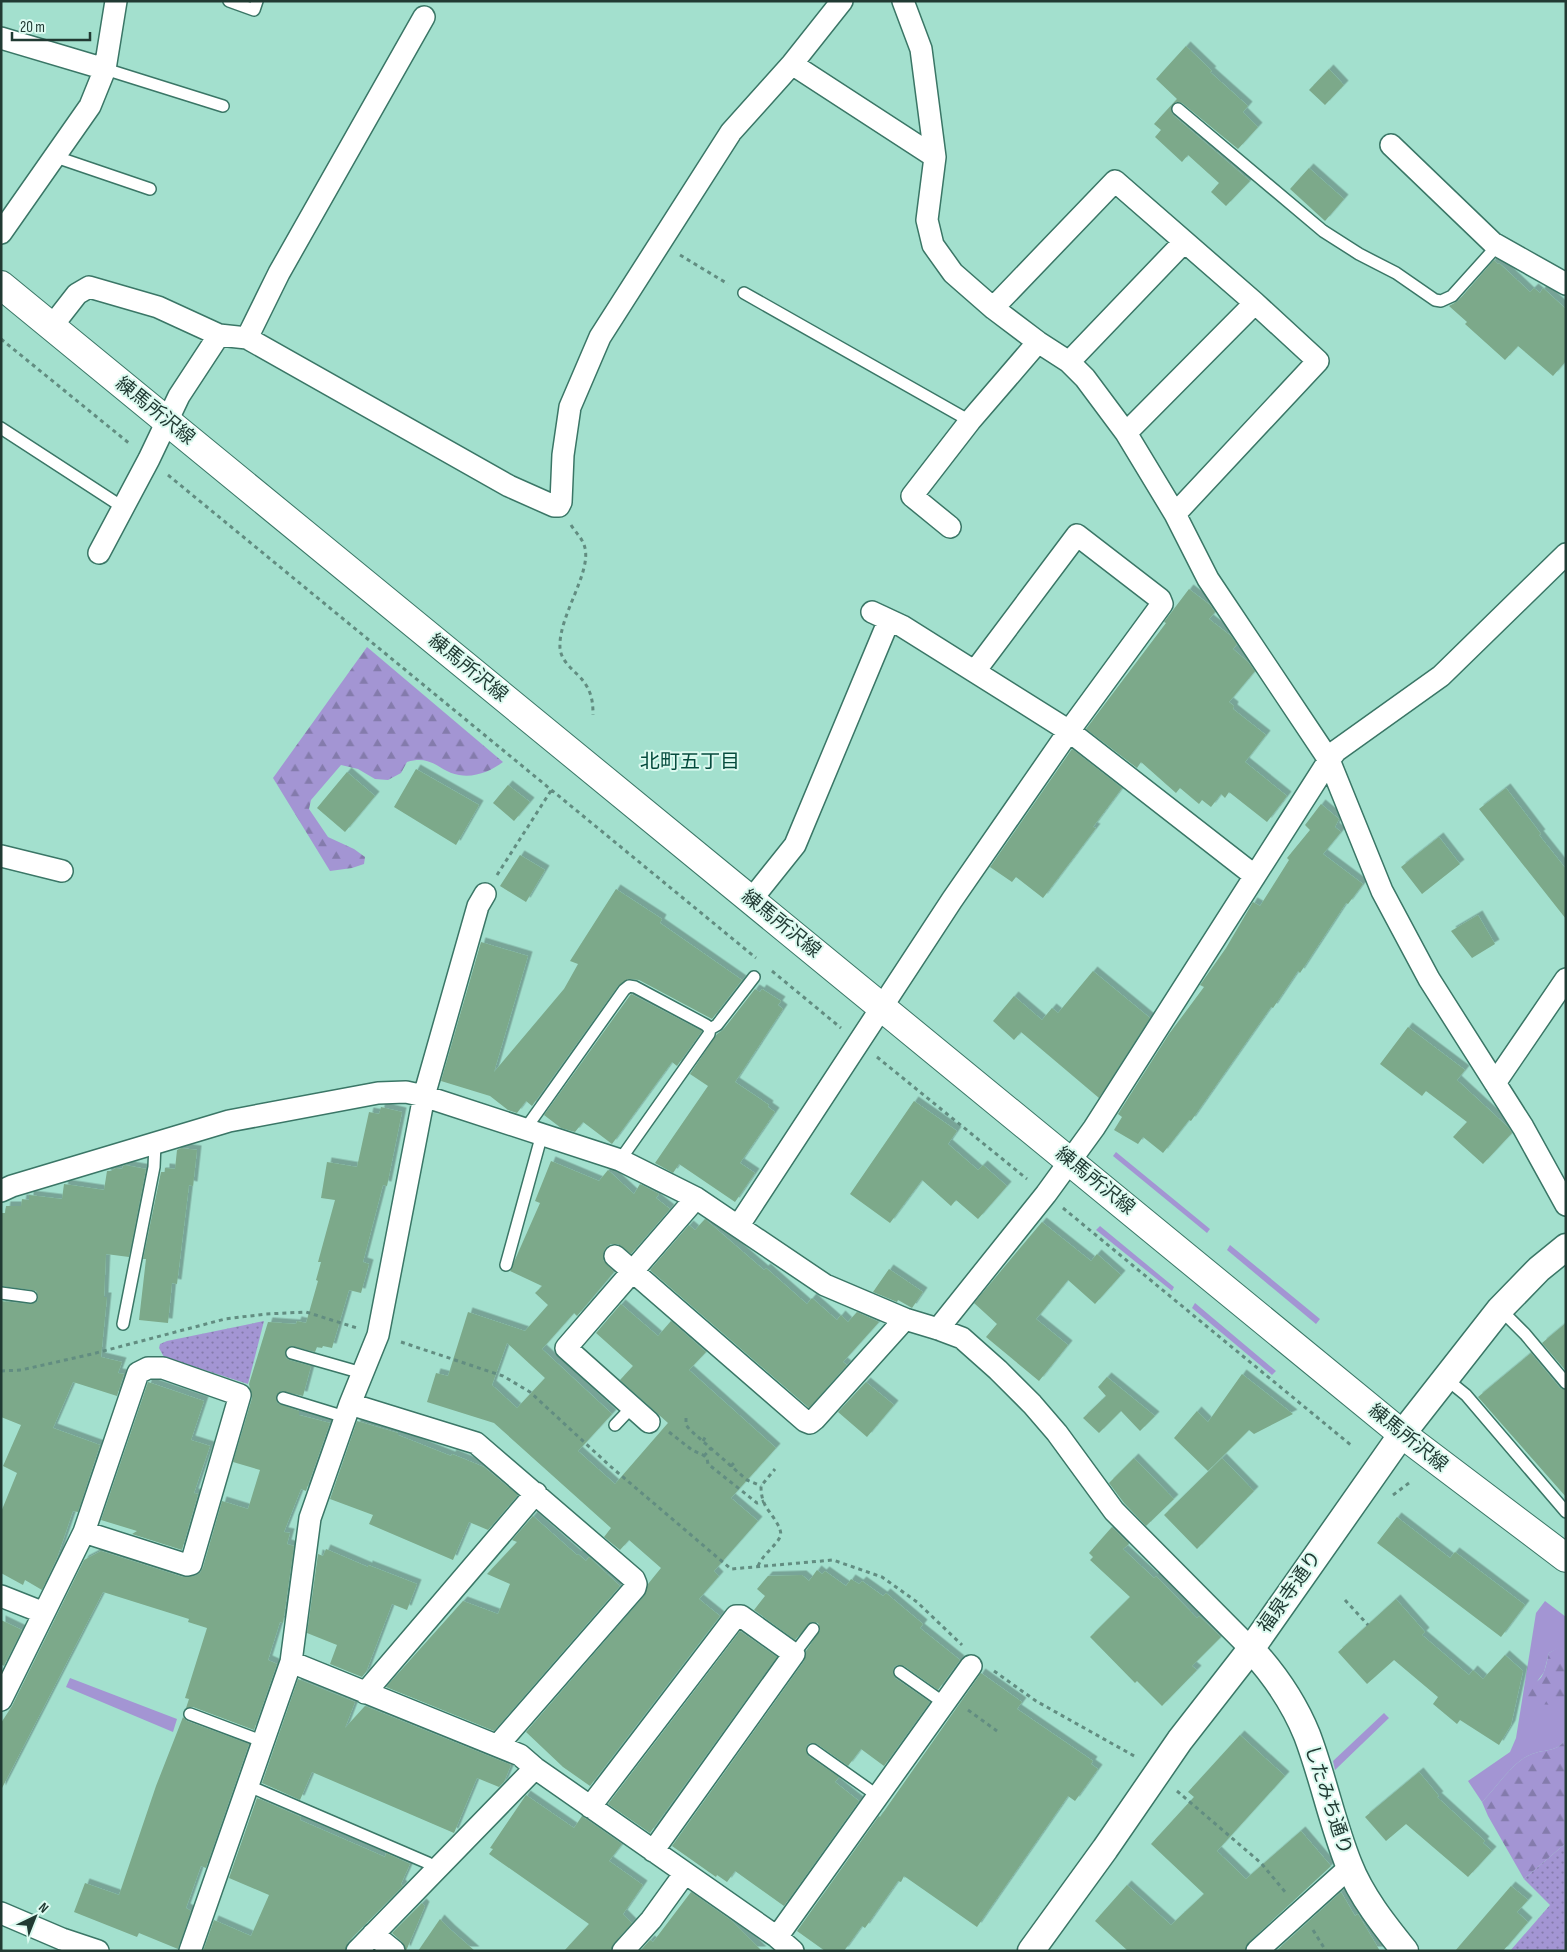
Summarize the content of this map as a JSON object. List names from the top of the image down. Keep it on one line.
{"streets":{"main road":["練馬所沢線"],"street":["福泉寺通り","したみち通り"]},"crossings":[["練馬所沢線","福泉寺通り"],["福泉寺通り","したみち通り"]],"districts":["北町五丁目"],"scale_bar":"20 m","north":"top right"}
